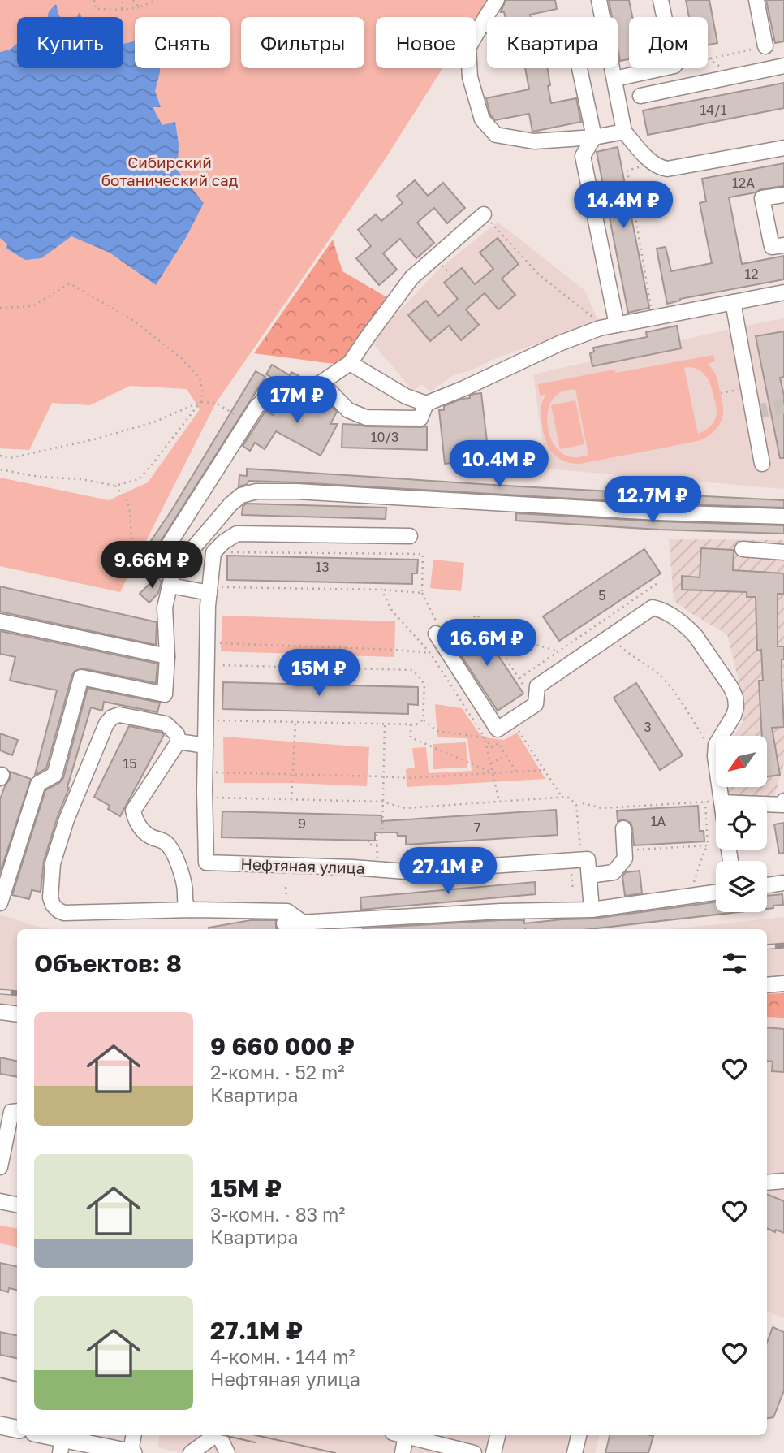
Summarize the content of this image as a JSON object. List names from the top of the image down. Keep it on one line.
{"streets":{"street":["Нефтяная улица"]},"parks":["Сибирский ботанический сад"],"house_numbers":["14/1","12А","12","10/3","13","5","3","15","1А","9","7"],"north":"bottom left","page":{"chip":["Купить","Снять","Фильтры","Новое","Квартира","Дом"],"price":["14.4M ₽","17M ₽","10.4M ₽","12.7M ₽","9.66M ₽","16.6M ₽","15M ₽","27.1M ₽"],"heading":"Объектов: 8","list":[{"name":"9 660 000 ₽","note":"2-комн. · 52 m² · Квартира"},{"name":"15M ₽","note":"3-комн. · 83 m² · Квартира"},{"name":"27.1M ₽","note":"4-комн. · 144 m² · Нефтяная улица"}]}}
